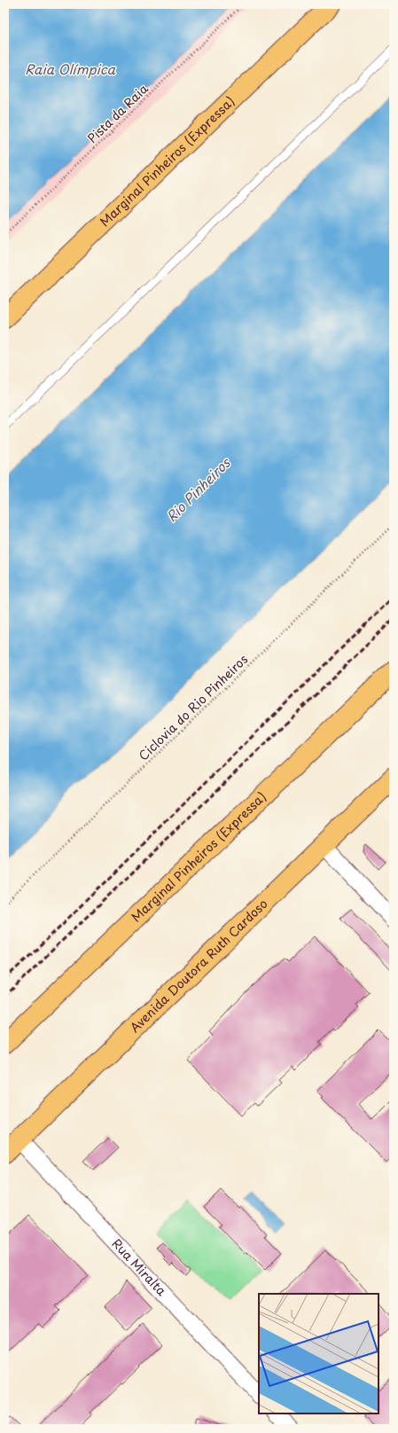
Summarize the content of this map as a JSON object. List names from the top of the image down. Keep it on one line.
{"streets":{"highway":["Marginal Pinheiros (Expressa)","Avenida Doutora Ruth Cardoso"],"street":["Rua Miralta"],"path":["Pista da Raia","Ciclovia do Rio Pinheiros"]},"crossings":[["Avenida Doutora Ruth Cardoso","Rua Miralta"]],"water":["Raia Olímpica","Rio Pinheiros"]}
